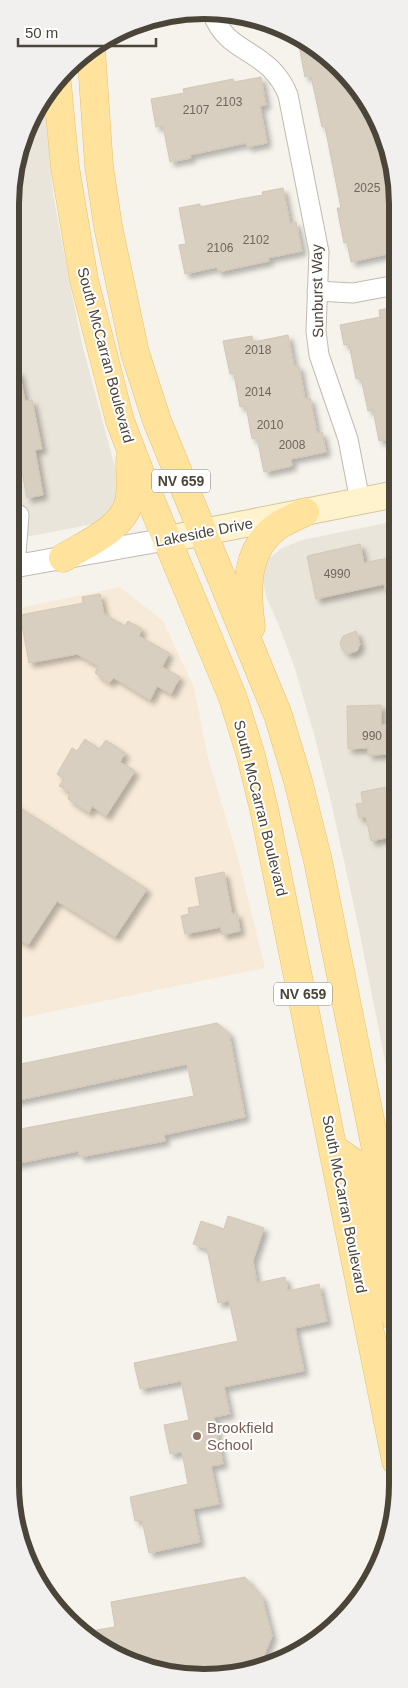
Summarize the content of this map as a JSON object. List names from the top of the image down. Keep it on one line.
{"streets":{"main road":["South McCarran Boulevard","NV 659","Lakeside Drive"],"street":["Sunburst Way"]},"crossings":[["Sunburst Way","Lakeside Drive"],["South McCarran Boulevard","Lakeside Drive"]],"places":["Brookfield School"],"house_numbers":["2103","2107","2025","2102","2106","2018","2014","2010","2008","4990","990"],"scale_bar":"50 m"}
